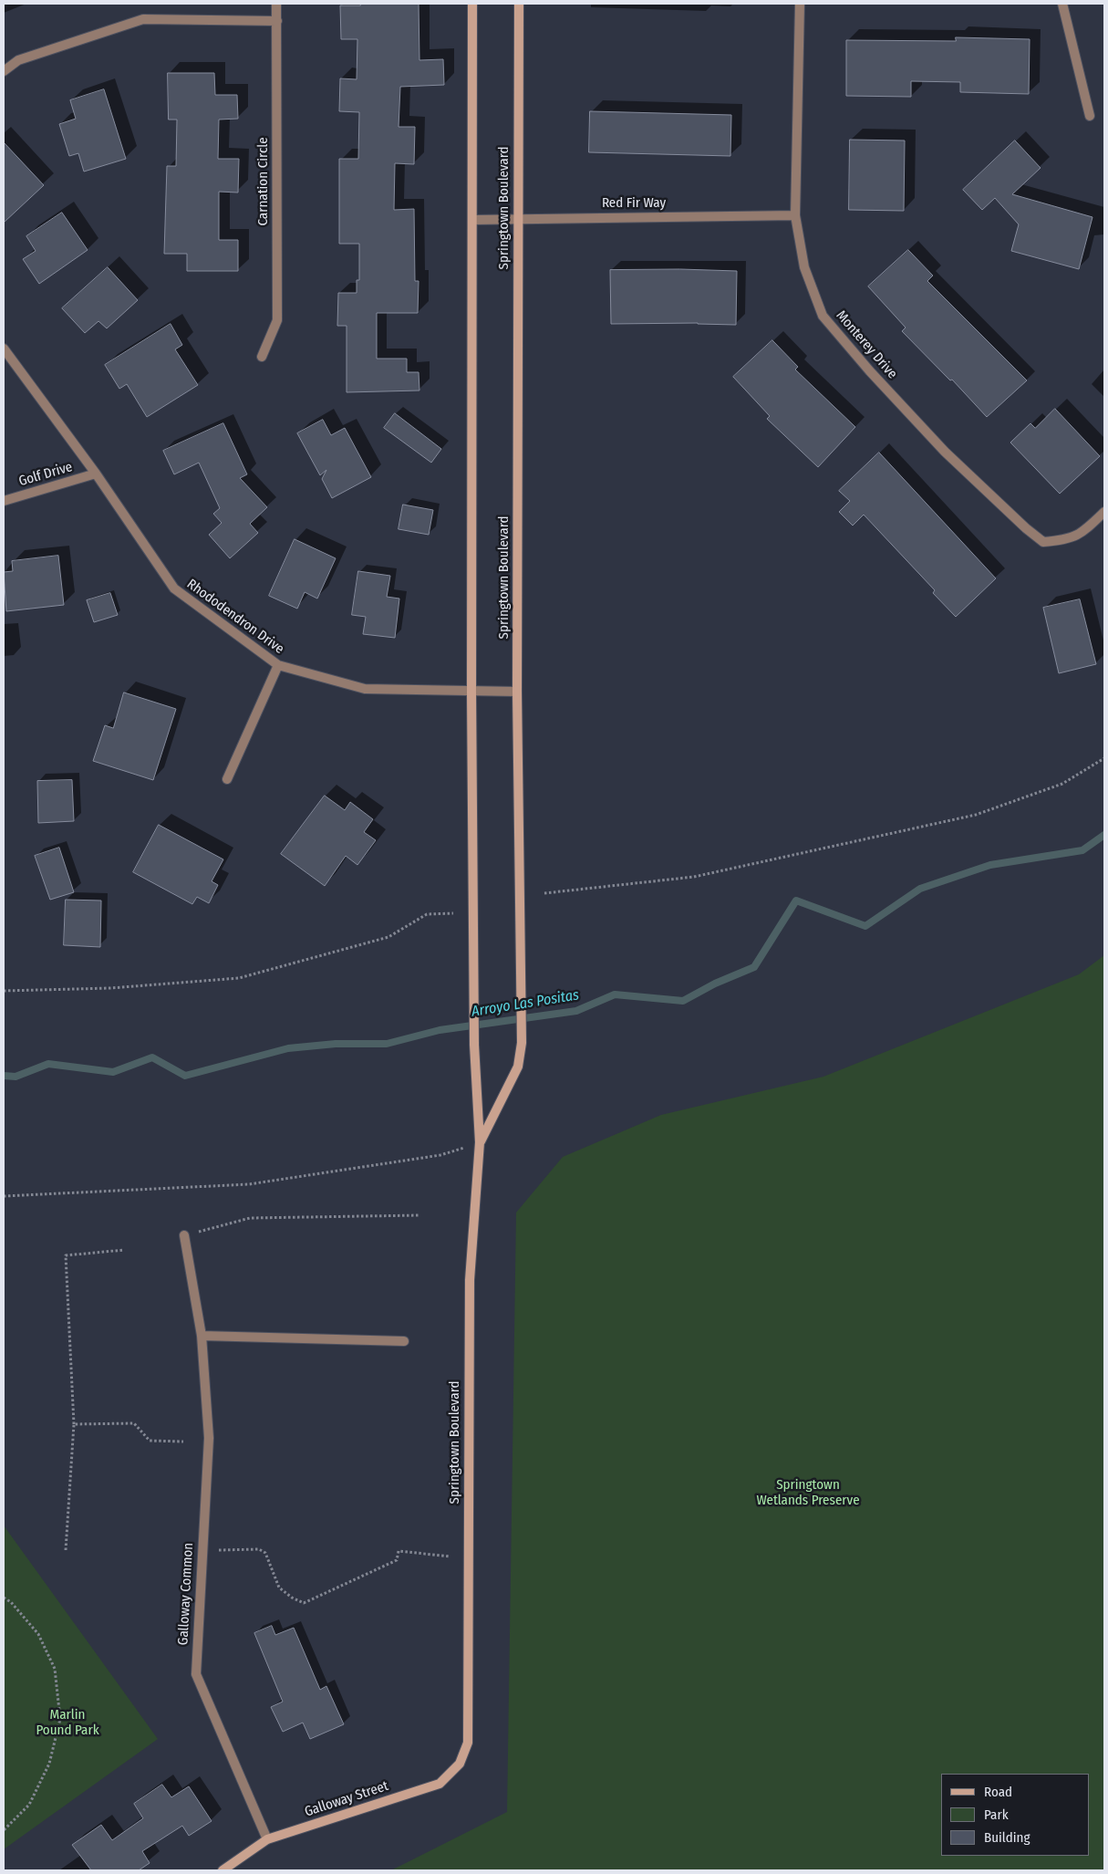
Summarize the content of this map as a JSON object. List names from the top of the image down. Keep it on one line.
{"streets":{"street":["Carnation Circle","Red Fir Way","Springtown Boulevard","Monterey Drive","Golf Drive","Rhododendron Drive","Galloway Common","Galloway Street"]},"crossings":[["Red Fir Way","Springtown Boulevard"],["Red Fir Way","Monterey Drive"],["Springtown Boulevard","Rhododendron Drive"],["Springtown Boulevard","Galloway Street"],["Golf Drive","Rhododendron Drive"],["Galloway Common","Galloway Street"]],"water":["Arroyo Las Positas"],"parks":["Springtown Wetlands Preserve","Marlin Pound Park"],"legend":["Road","Park","Building"]}
